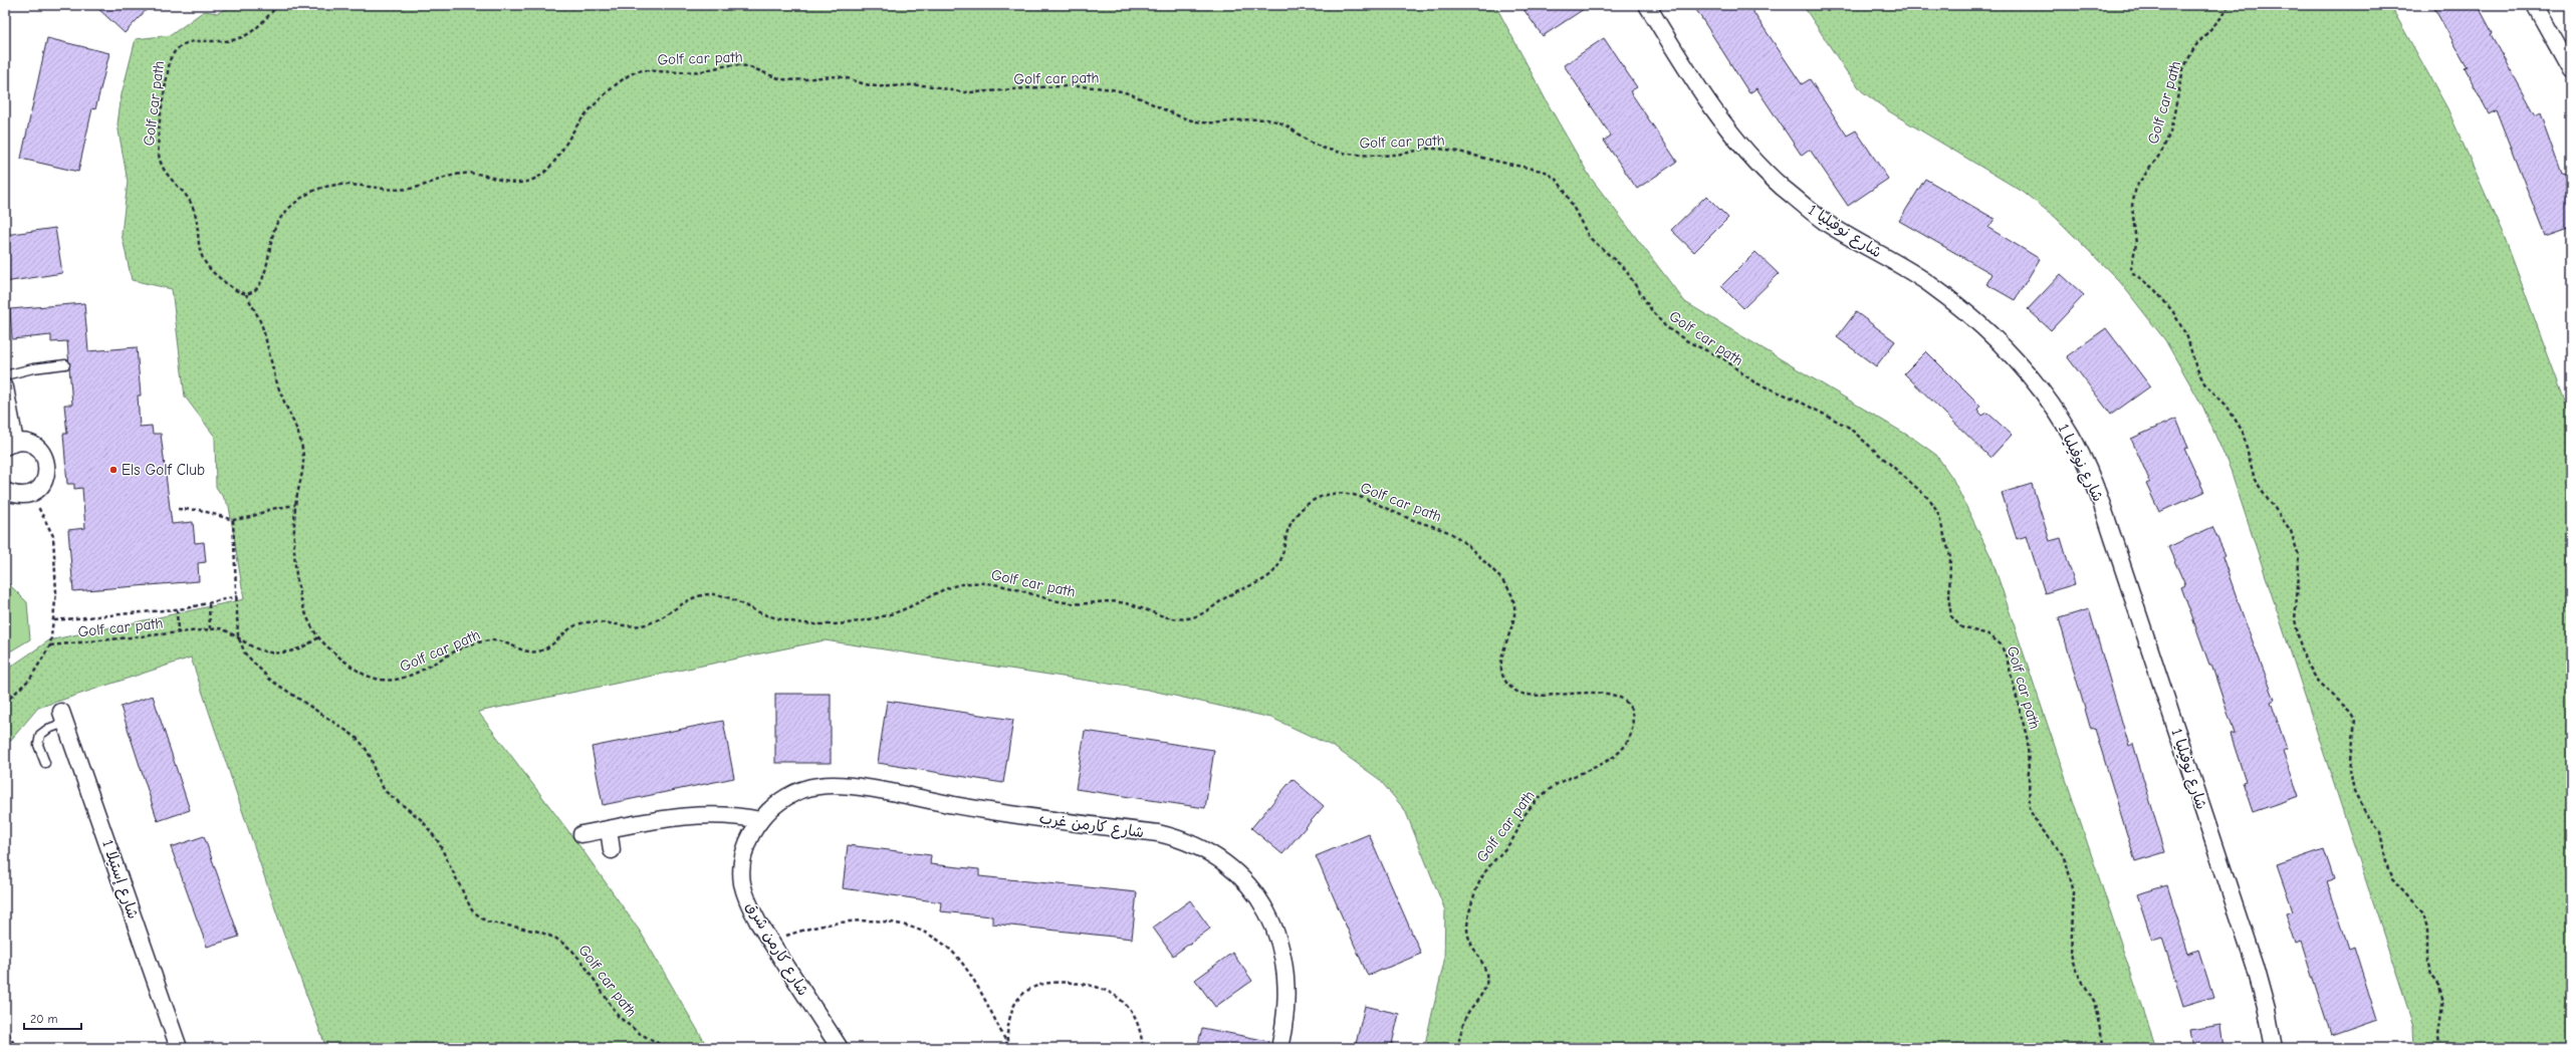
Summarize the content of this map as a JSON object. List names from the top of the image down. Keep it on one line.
{"streets":{"street":["شارع نوفيليا 1","شارع كارمن غرب","شارع إستيلا 1","شارع كارمن شرق"],"path":["Golf car path"]},"crossings":[["شارع كارمن غرب","شارع كارمن شرق"]],"places":["Els Golf Club"],"scale_bar":"20 m"}
